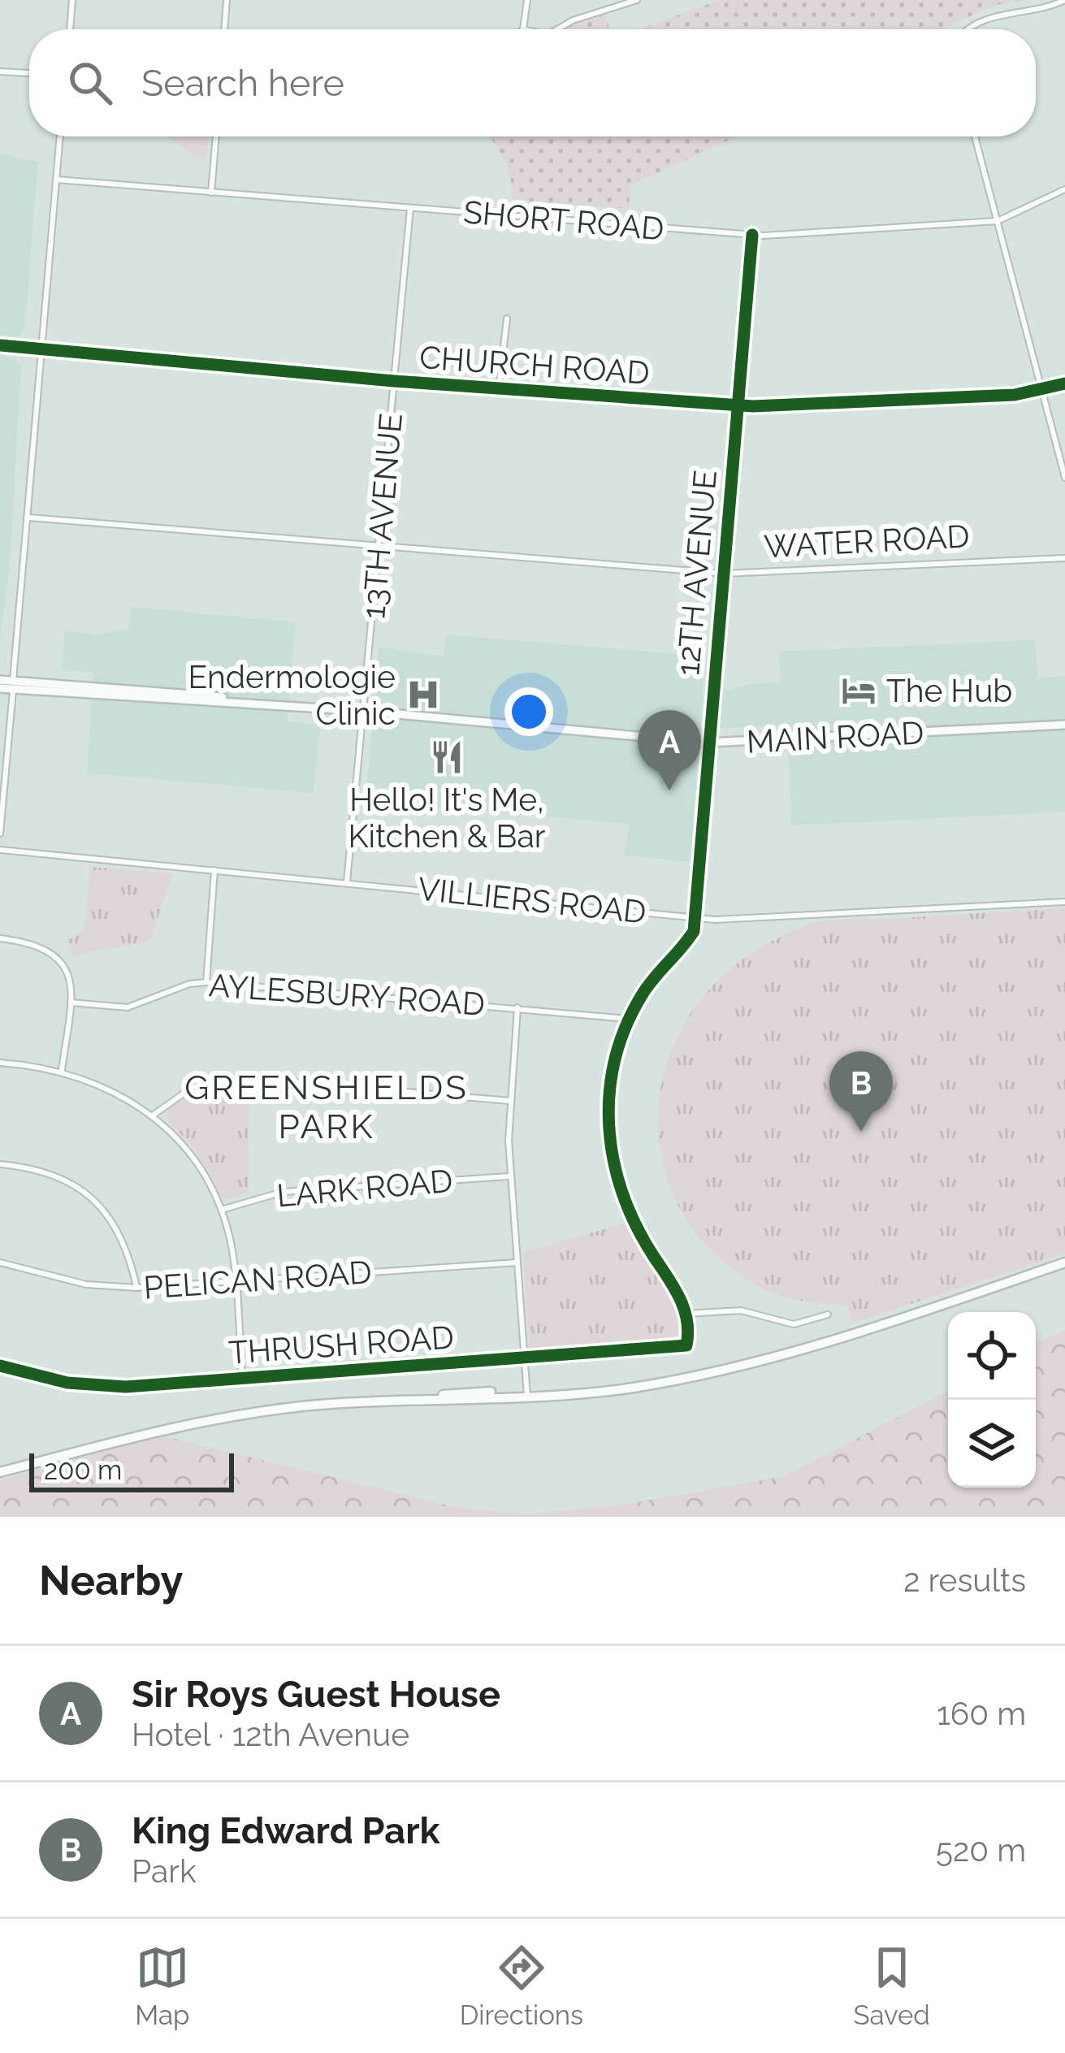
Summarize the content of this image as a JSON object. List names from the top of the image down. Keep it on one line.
{"streets":{"main road":["MAIN ROAD"],"street":["SHORT ROAD","CHURCH ROAD","13TH AVENUE","WATER ROAD","12TH AVENUE","VILLIERS ROAD","AYLESBURY ROAD","LARK ROAD","PELICAN ROAD","THRUSH ROAD"]},"crossings":[["SHORT ROAD","13TH AVENUE"],["SHORT ROAD","12TH AVENUE"],["CHURCH ROAD","13TH AVENUE"],["CHURCH ROAD","12TH AVENUE"],["13TH AVENUE","WATER ROAD"],["13TH AVENUE","MAIN ROAD"],["13TH AVENUE","VILLIERS ROAD"],["WATER ROAD","12TH AVENUE"],["12TH AVENUE","MAIN ROAD"],["12TH AVENUE","VILLIERS ROAD"]],"districts":["GREENSHIELDS PARK"],"places":{"hotel":["The Hub"],"hospital":["Endermologie Clinic"],"restaurant":["Hello! It's Me, Kitchen & Bar"]},"scale_bar":"200 m","page":{"search":"Search here","pins":["A","B"],"scale":"200 m","heading":["Nearby","2 results"],"list":[{"mark":"A","name":"Sir Roys Guest House","note":"Hotel · 12th Avenue","value":"160 m"},{"mark":"B","name":"King Edward Park","note":"Park","value":"520 m"}],"nav":["Map","Directions","Saved"]}}
